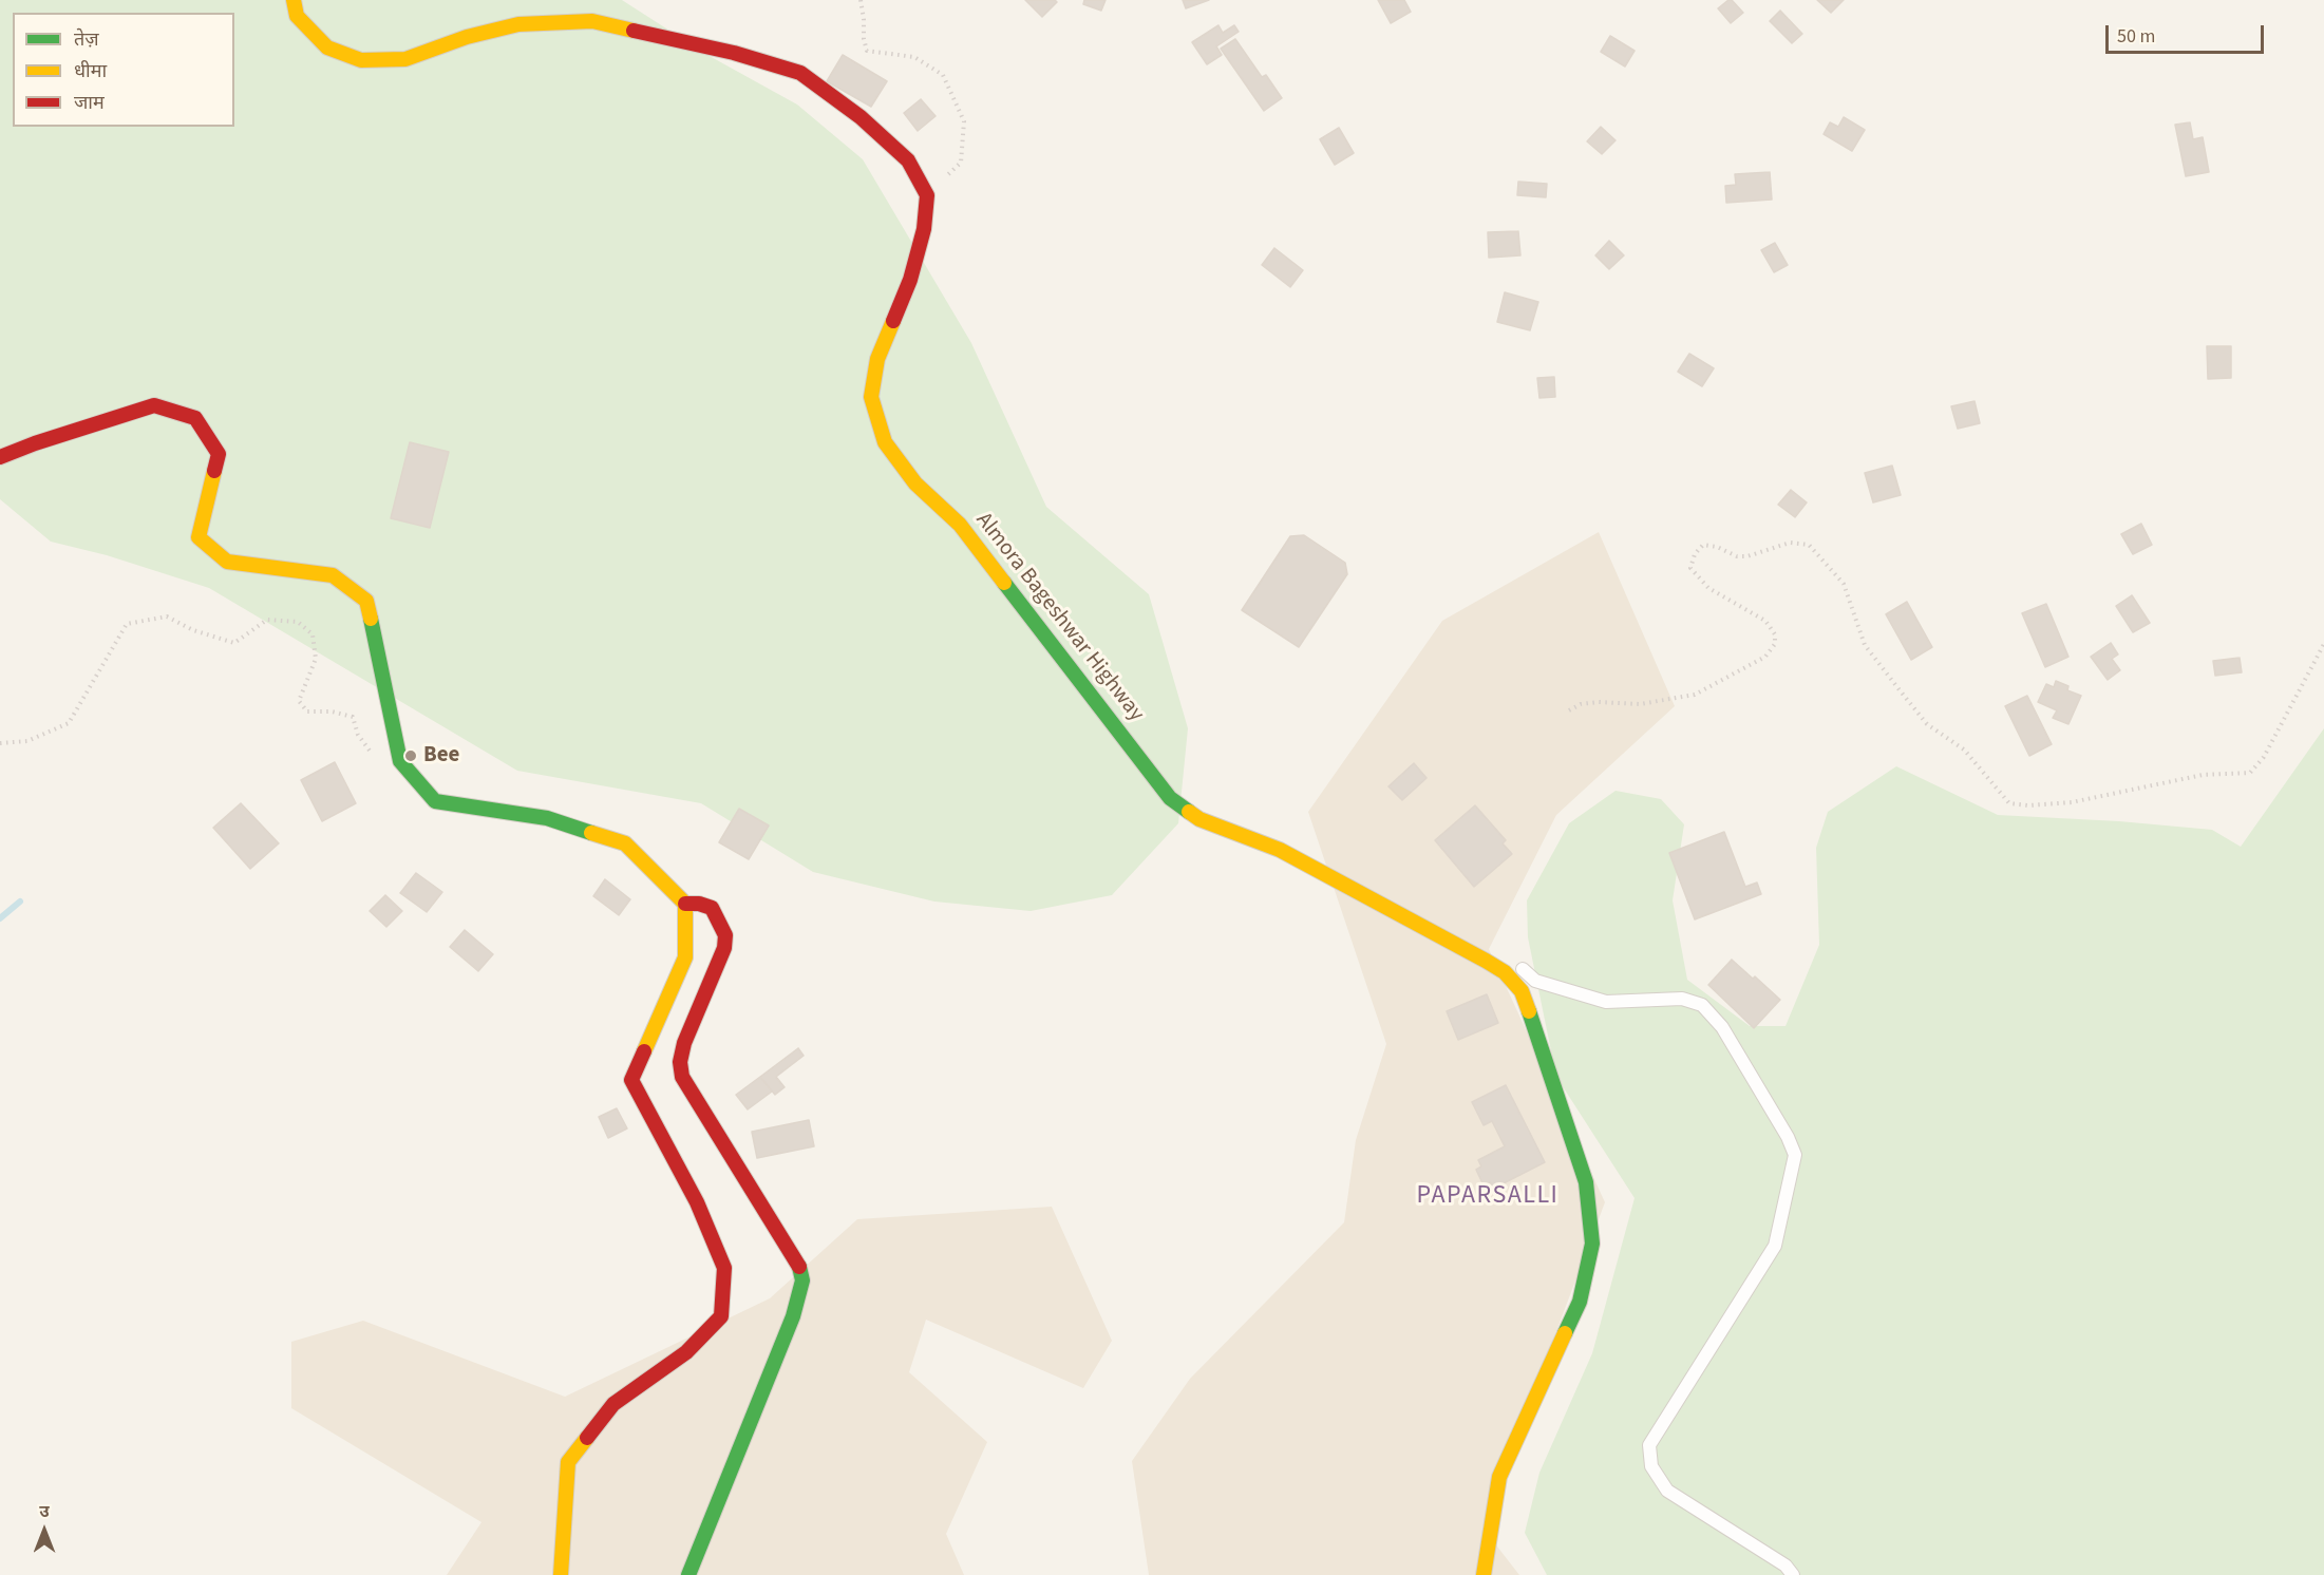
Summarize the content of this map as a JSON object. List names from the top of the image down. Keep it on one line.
{"streets":{"main road":["Almora Bageshwar Highway"]},"districts":["PAPARSALLI"],"places":["Bee"],"legend":["तेज़","धीमा","जाम"],"scale_bar":"50 m","north":"top"}
